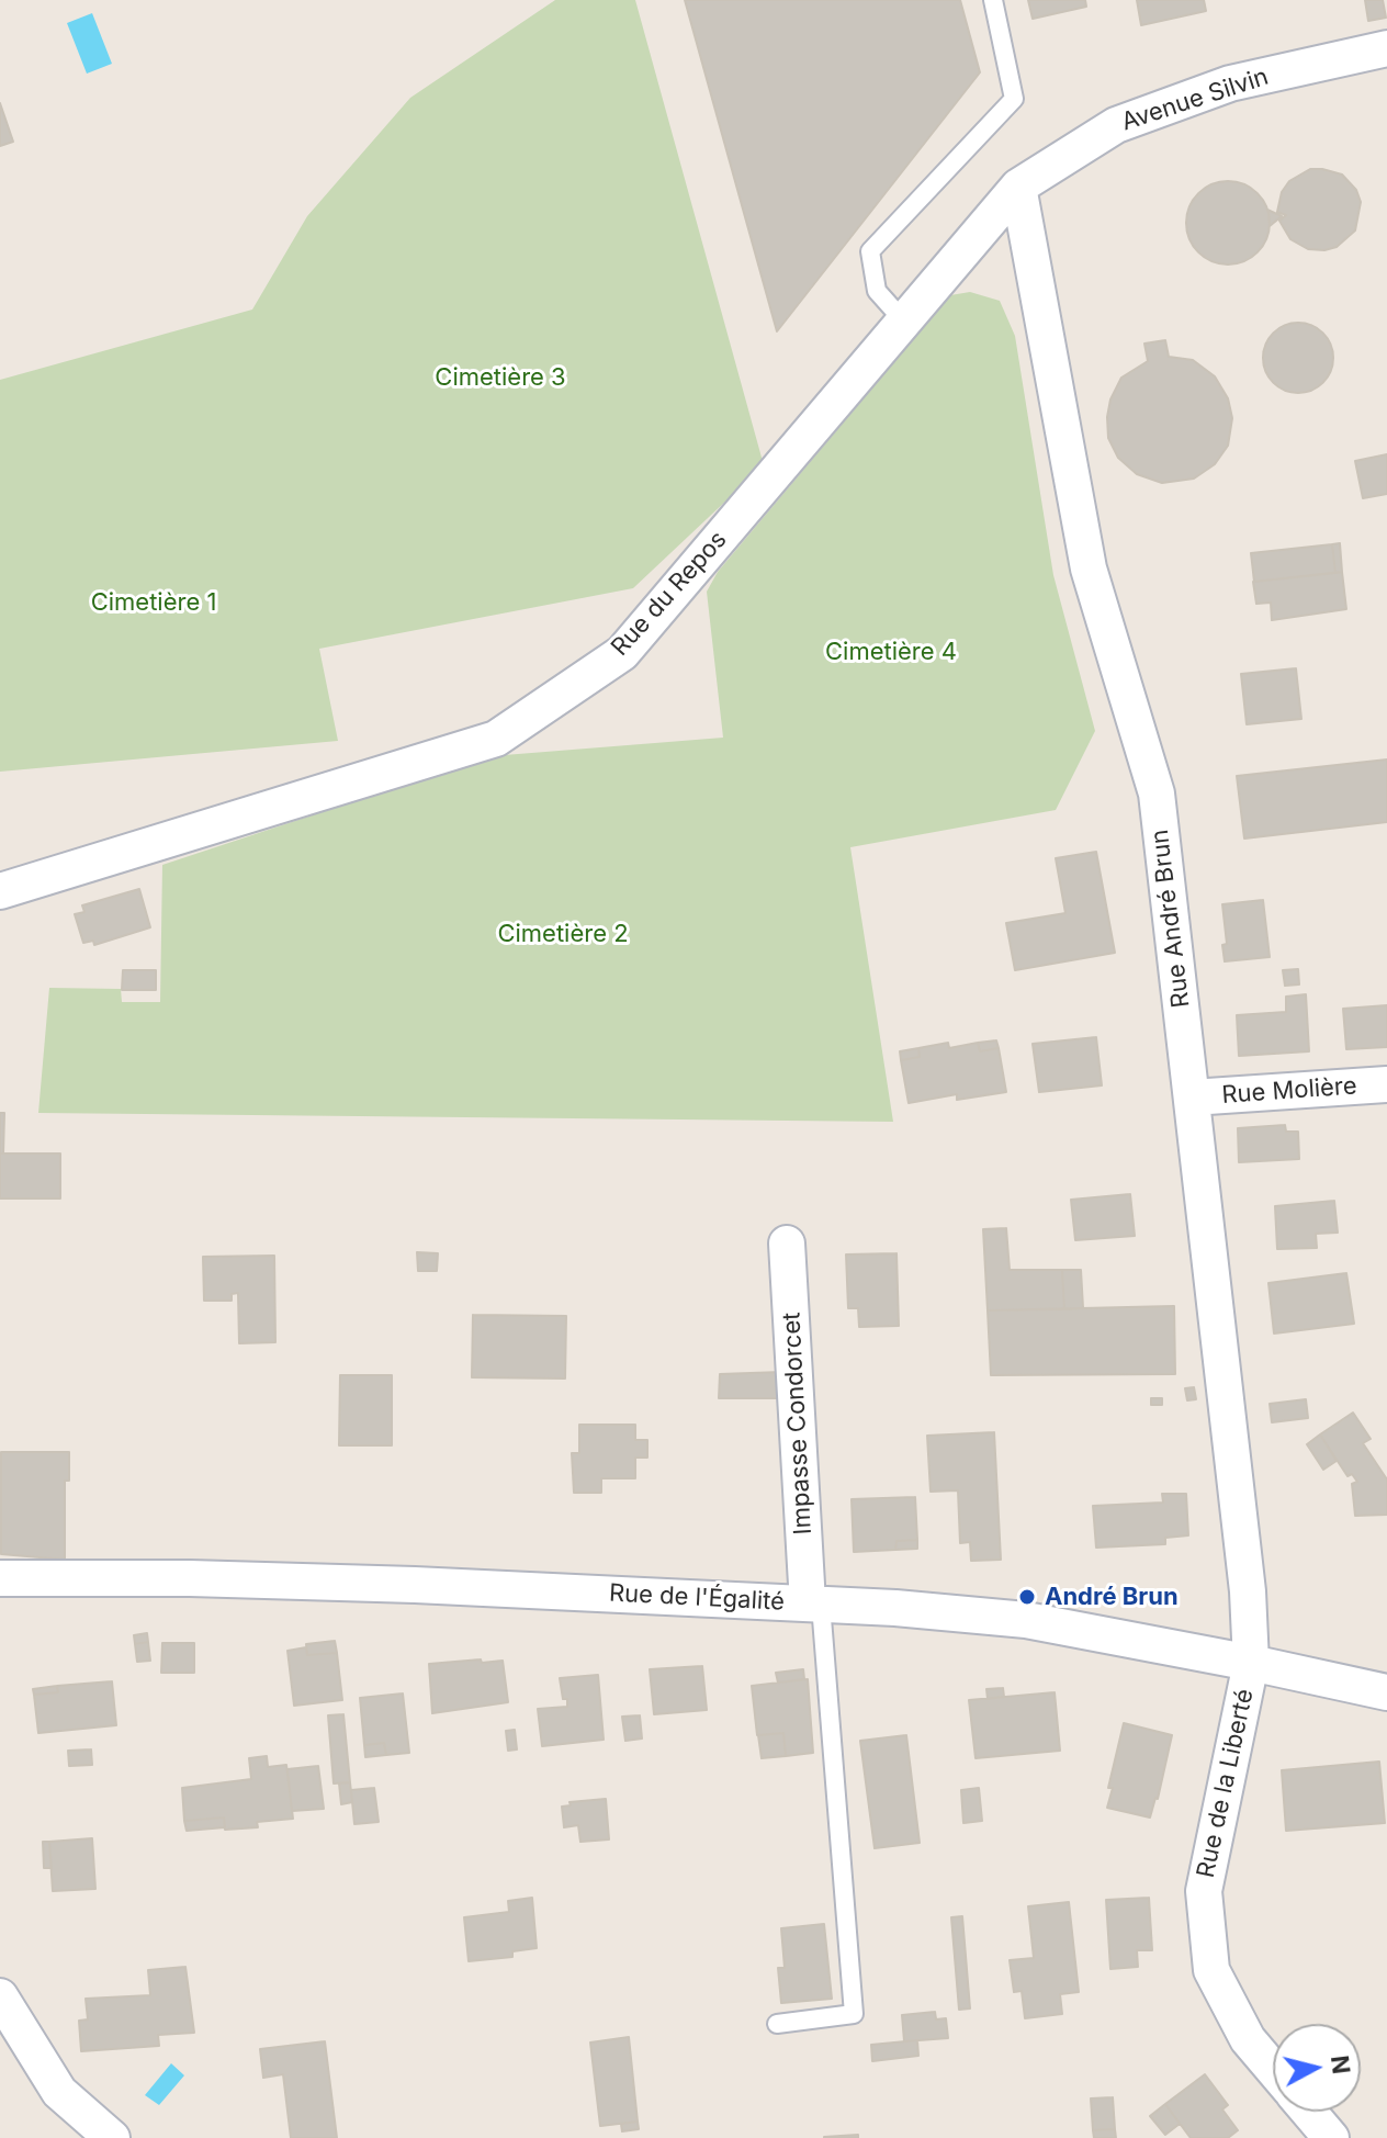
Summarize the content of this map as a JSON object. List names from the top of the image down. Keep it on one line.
{"streets":{"street":["Avenue Silvin","Rue du Repos","Rue André Brun","Rue Molière","Impasse Condorcet","Rue de l'Égalité","Rue de la Liberté"]},"crossings":[["Avenue Silvin","Rue du Repos"],["Avenue Silvin","Rue André Brun"],["Rue du Repos","Rue André Brun"],["Rue André Brun","Rue Molière"],["Rue André Brun","Rue de l'Égalité"],["Rue André Brun","Rue de la Liberté"],["Impasse Condorcet","Rue de l'Égalité"],["Rue de l'Égalité","Rue de la Liberté"]],"parks":["Cimetière 3","Cimetière 1","Cimetière 4","Cimetière 2"],"places":["André Brun"],"north":"right"}
